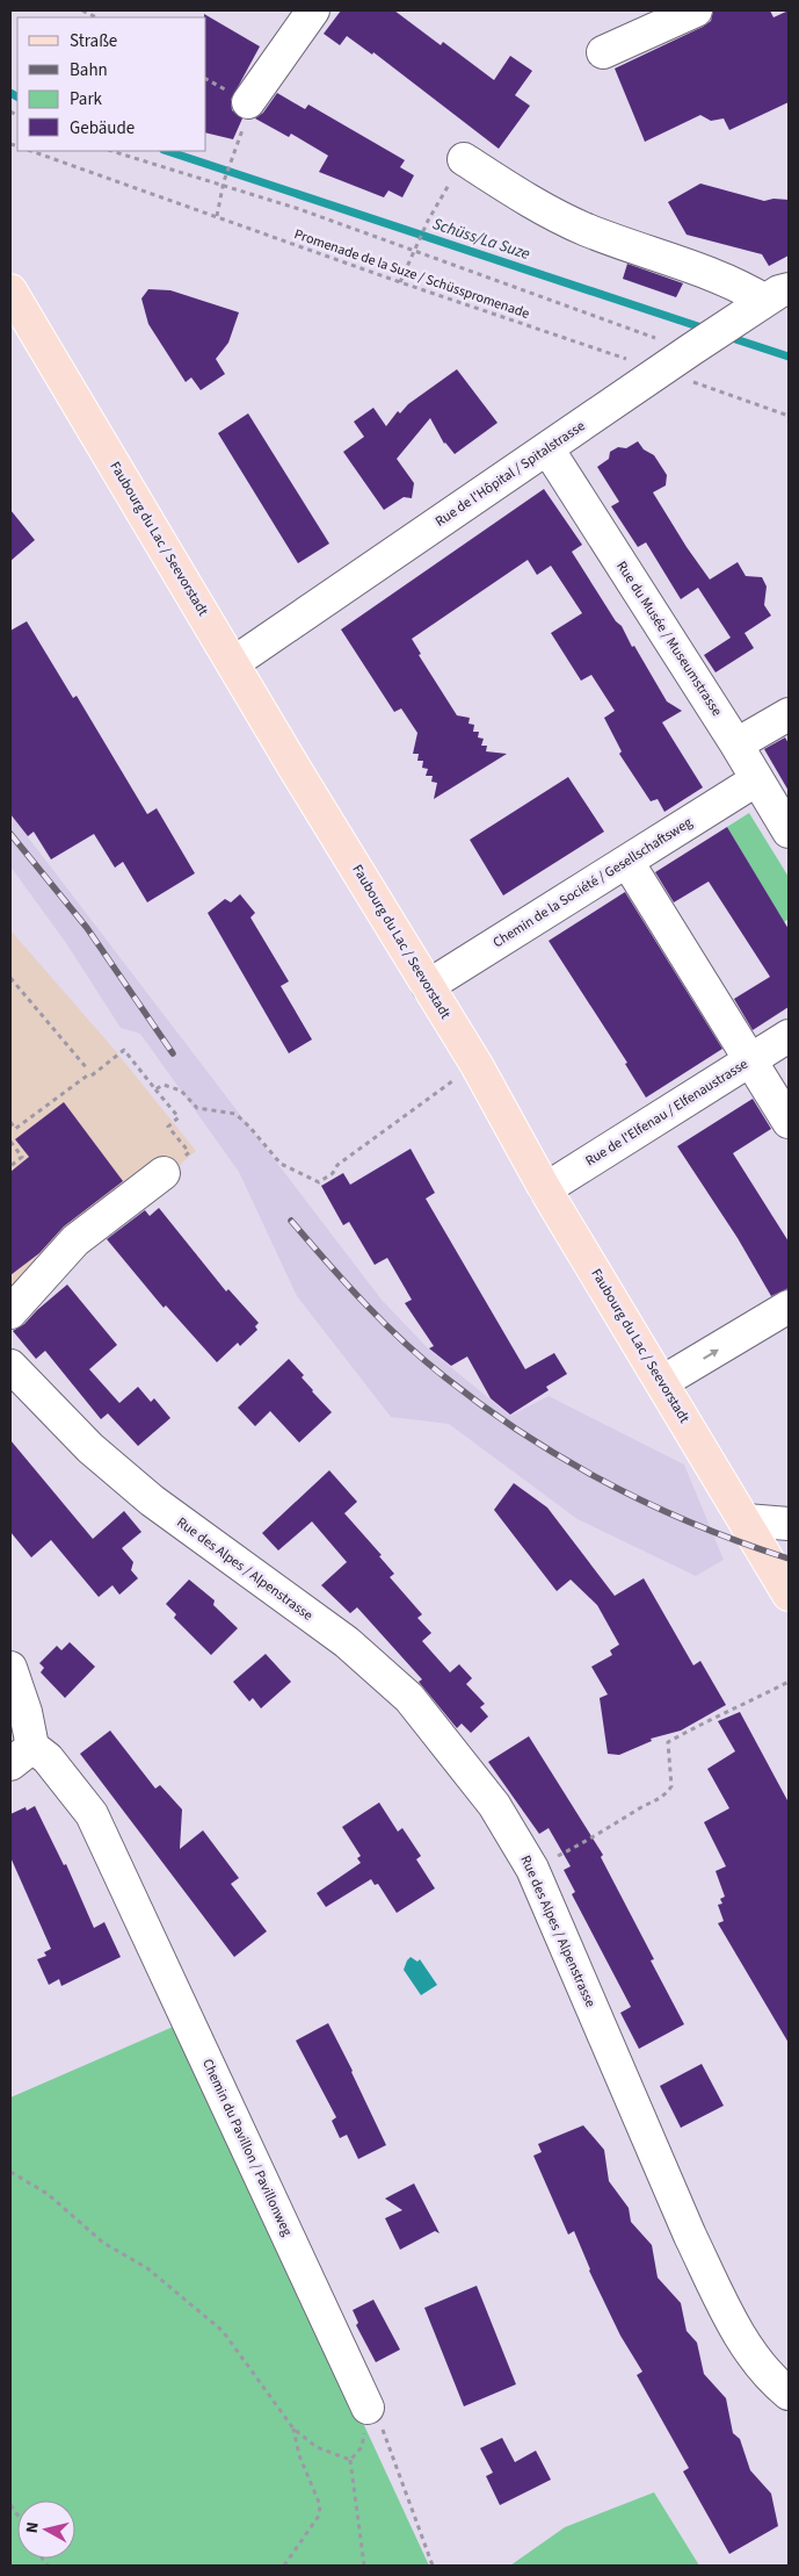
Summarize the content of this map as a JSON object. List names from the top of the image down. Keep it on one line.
{"streets":{"main road":["Faubourg du Lac / Seevorstadt"],"street":["Rue de l'Hôpital / Spitalstrasse","Rue du Musée / Museumstrasse","Chemin de la Société / Gesellschaftsweg","Rue de l'Elfenau / Elfenaustrasse","Rue des Alpes / Alpenstrasse","Chemin du Pavillon / Pavillonweg"],"path":["Promenade de la Suze / Schüsspromenade"]},"crossings":[["Promenade de la Suze / Schüsspromenade","Rue de l'Hôpital / Spitalstrasse"],["Rue de l'Hôpital / Spitalstrasse","Faubourg du Lac / Seevorstadt"],["Rue de l'Hôpital / Spitalstrasse","Rue du Musée / Museumstrasse"],["Faubourg du Lac / Seevorstadt","Chemin de la Société / Gesellschaftsweg"],["Faubourg du Lac / Seevorstadt","Rue de l'Elfenau / Elfenaustrasse"],["Rue du Musée / Museumstrasse","Chemin de la Société / Gesellschaftsweg"]],"water":["Schüss/La Suze"],"legend":["Straße","Bahn","Park","Gebäude"],"north":"left"}
